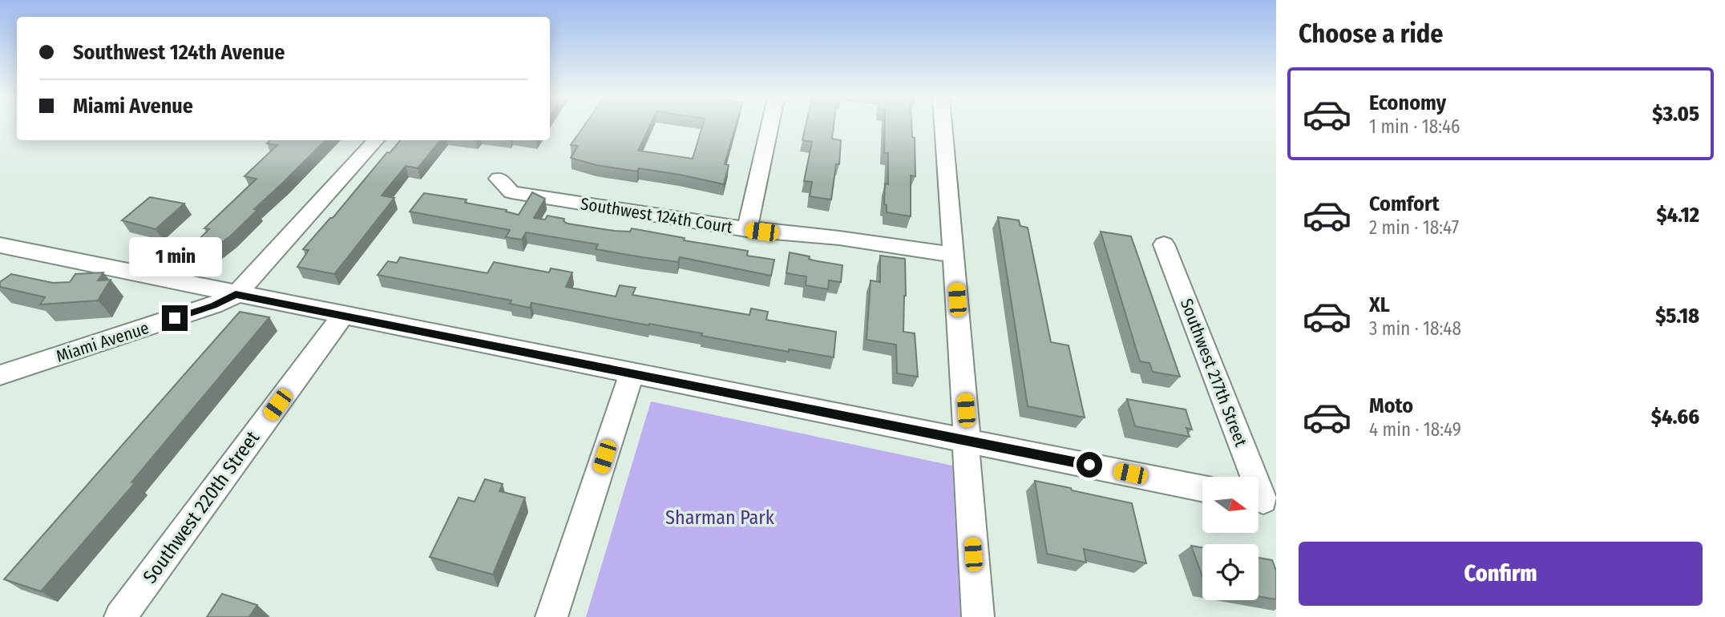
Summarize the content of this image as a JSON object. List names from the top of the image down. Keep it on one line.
{"streets":{"street":["Southwest 124th Court","Miami Avenue","Southwest 217th Street","Southwest 220th Street"]},"parks":["Sharman Park"],"north":"right","page":{"heading":"Choose a ride","banner":["Southwest 124th Avenue","Miami Avenue"],"list":[{"name":"Economy","note":"1 min · 18:46","value":"$3.05"},{"name":"Comfort","note":"2 min · 18:47","value":"$4.12"},{"name":"XL","note":"3 min · 18:48","value":"$5.18"},{"name":"Moto","note":"4 min · 18:49","value":"$4.66"}],"bubble":"1 min","buttons":"Confirm"}}
